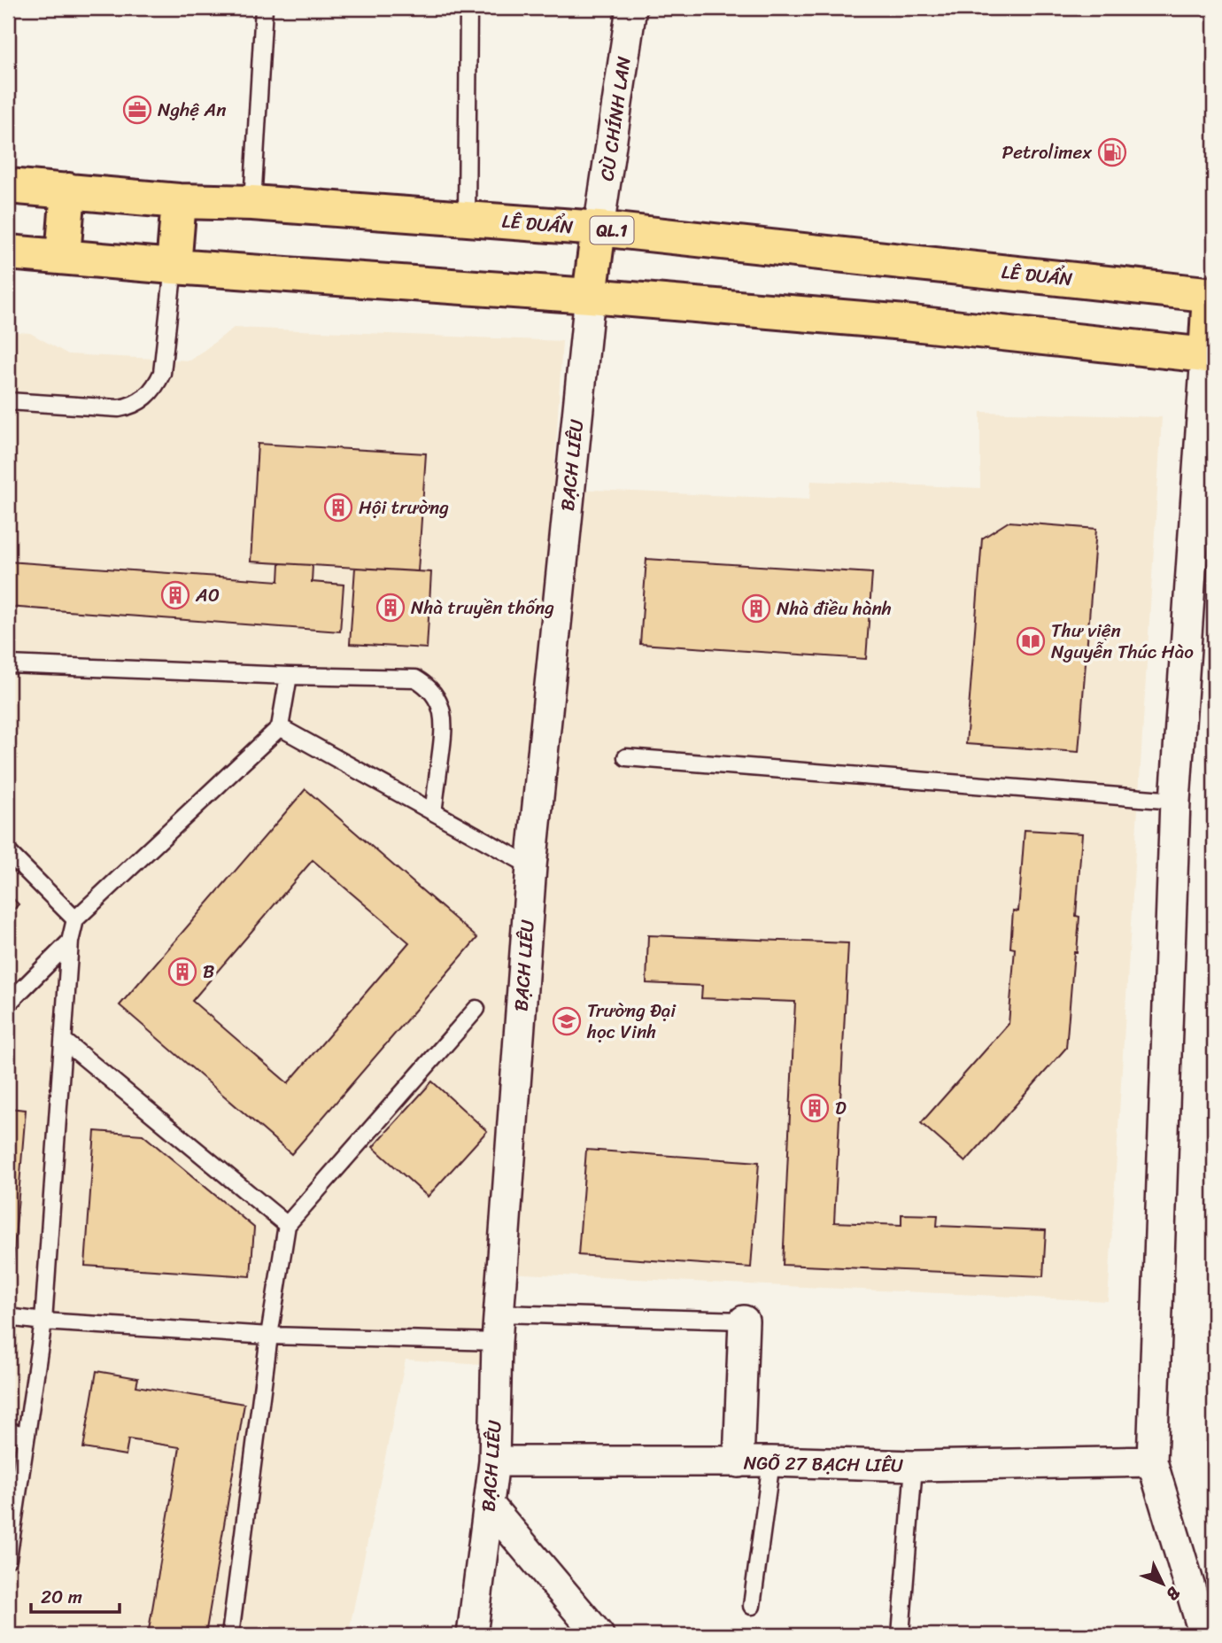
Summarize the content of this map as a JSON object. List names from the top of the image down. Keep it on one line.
{"streets":{"main road":["LÊ DUẨN","QL.1"],"street":["CÙ CHÍNH LAN","BẠCH LIÊU","NGÕ 27 BẠCH LIÊU"]},"crossings":[["CÙ CHÍNH LAN","LÊ DUẨN"],["BẠCH LIÊU","NGÕ 27 BẠCH LIÊU"]],"places":{"office":["Nghệ An"],"fuel station":["Petrolimex"],"building":["Hội trường","A0","Nhà truyền thống","Nhà điều hành","B","D"],"library":["Thư viện Nguyễn Thúc Hào"],"school or university":["Trường Đại học Vinh"]},"scale_bar":"20 m","north":"bottom right"}
